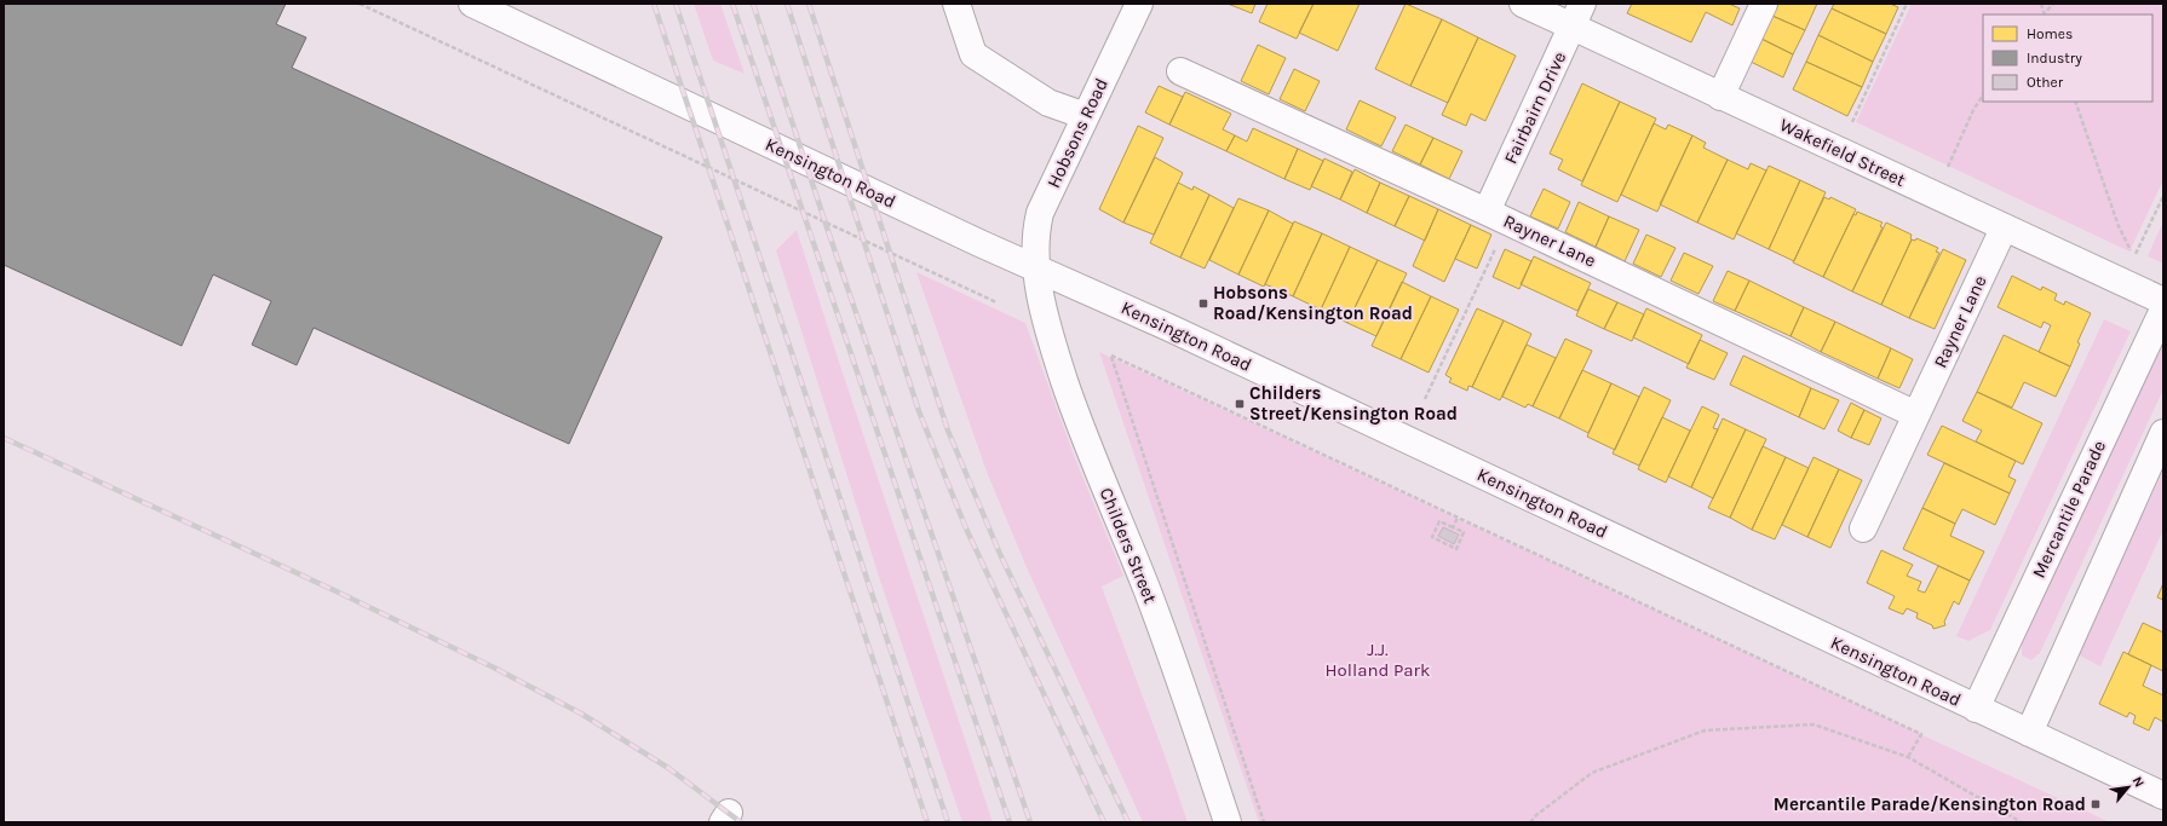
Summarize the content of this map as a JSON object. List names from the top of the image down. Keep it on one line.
{"streets":{"street":["Fairbairn Drive","Hobsons Road","Wakefield Street","Kensington Road","Rayner Lane","Mercantile Parade","Childers Street"]},"crossings":[["Fairbairn Drive","Wakefield Street"],["Fairbairn Drive","Rayner Lane"],["Hobsons Road","Kensington Road"],["Hobsons Road","Childers Street"],["Wakefield Street","Rayner Lane"],["Kensington Road","Mercantile Parade"],["Kensington Road","Childers Street"]],"parks":["J.J. Holland Park"],"places":{"transit":["Hobsons Road/Kensington Road","Childers Street/Kensington Road","Mercantile Parade/Kensington Road"]},"legend":["Homes","Industry","Other"],"north":"top right"}
